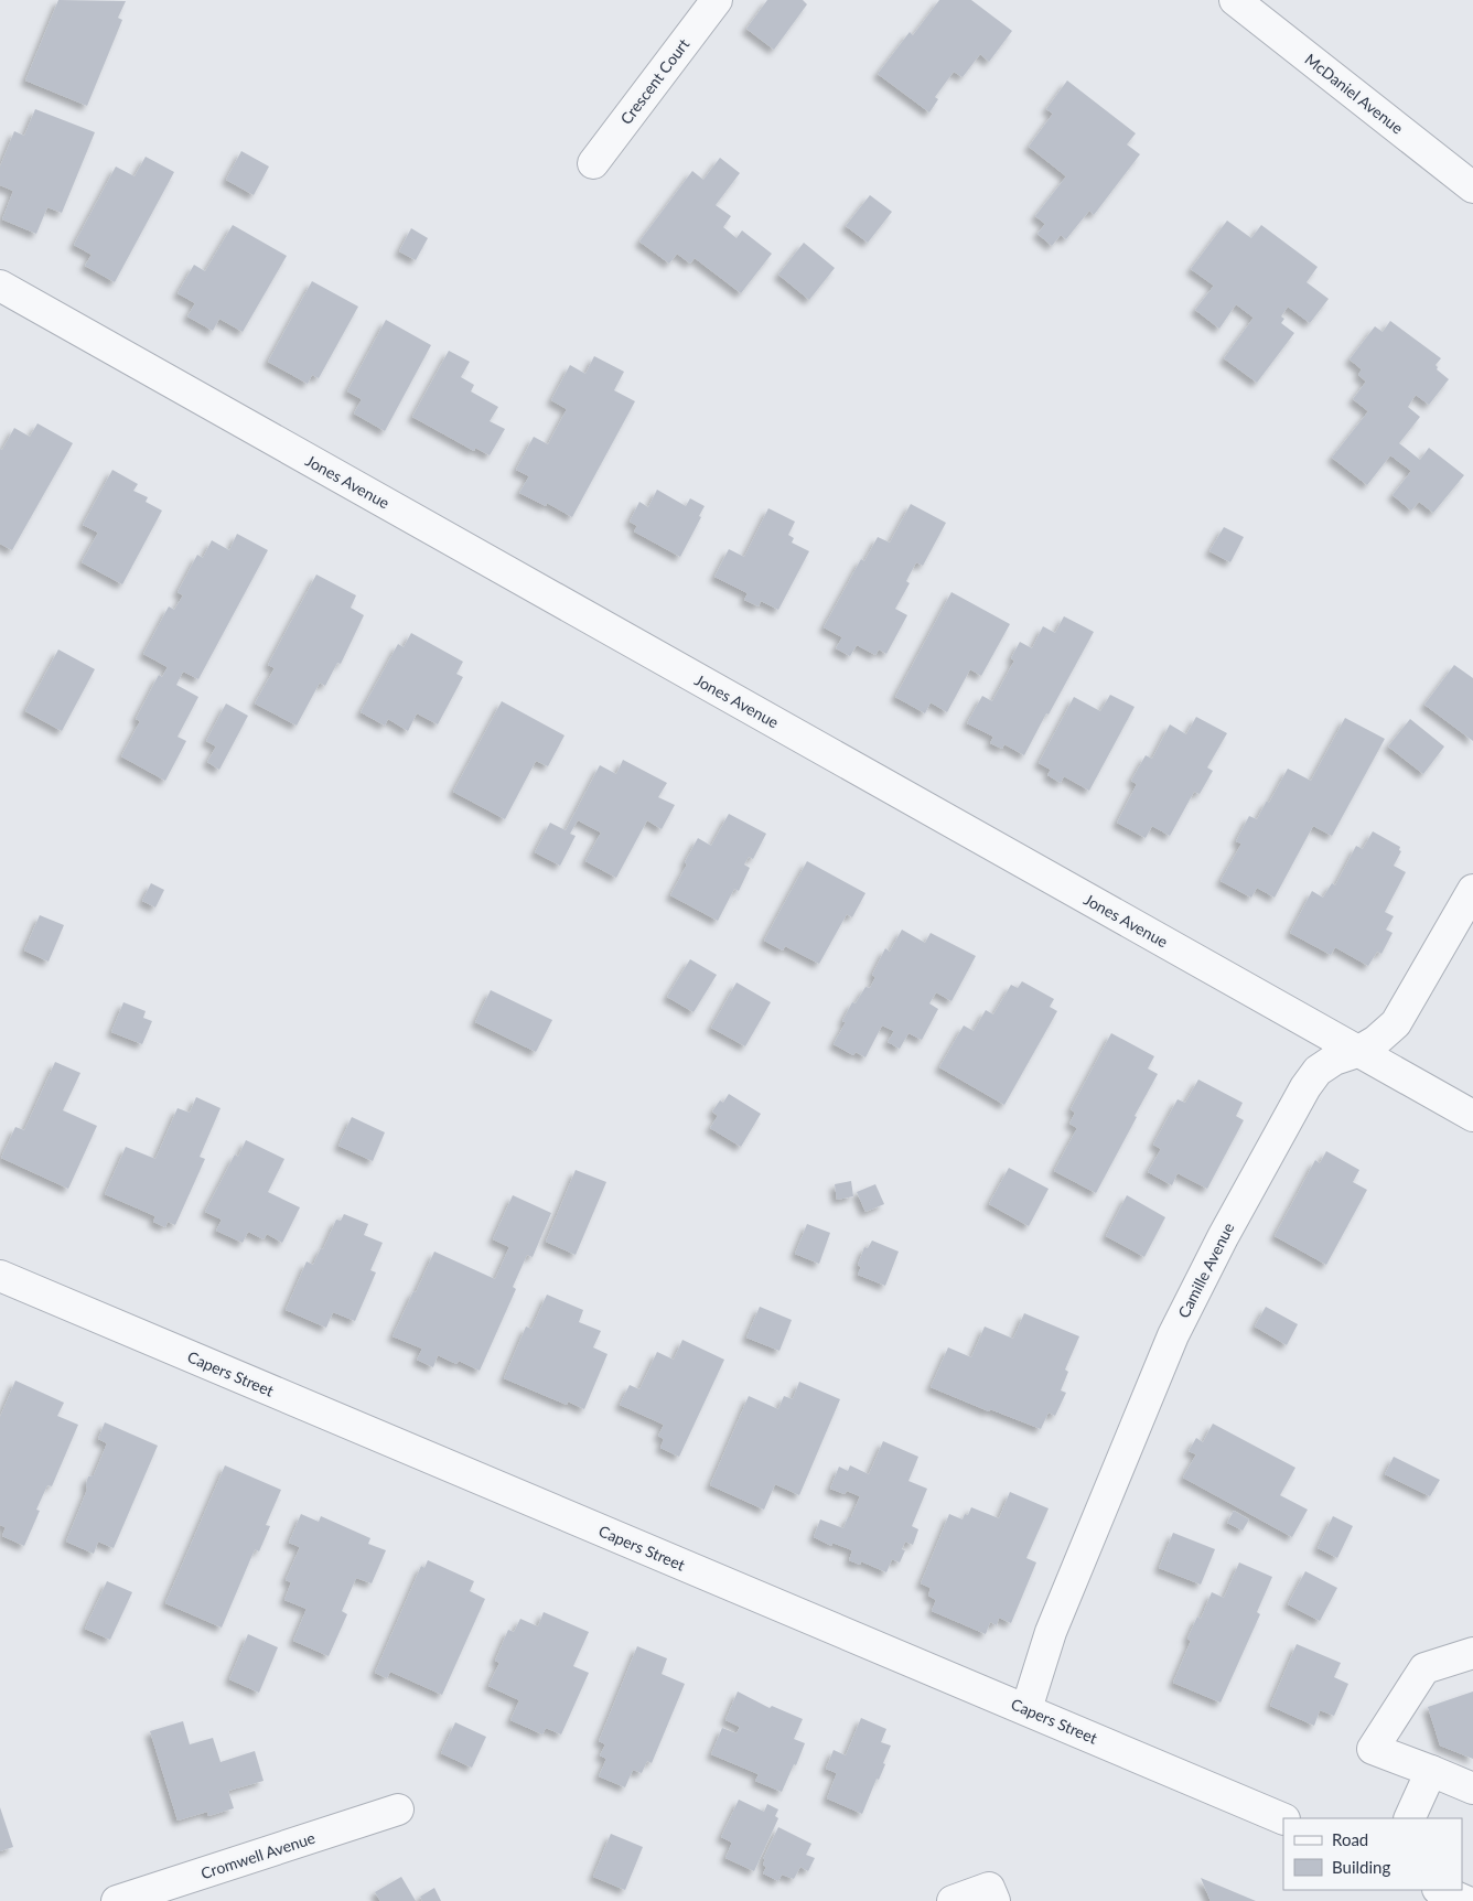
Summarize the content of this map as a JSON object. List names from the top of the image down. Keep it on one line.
{"streets":{"street":["Crescent Court","McDaniel Avenue","Jones Avenue","Camille Avenue","Capers Street","Cromwell Avenue"]},"crossings":[["Jones Avenue","Camille Avenue"],["Camille Avenue","Capers Street"]],"legend":["Road","Building"]}
